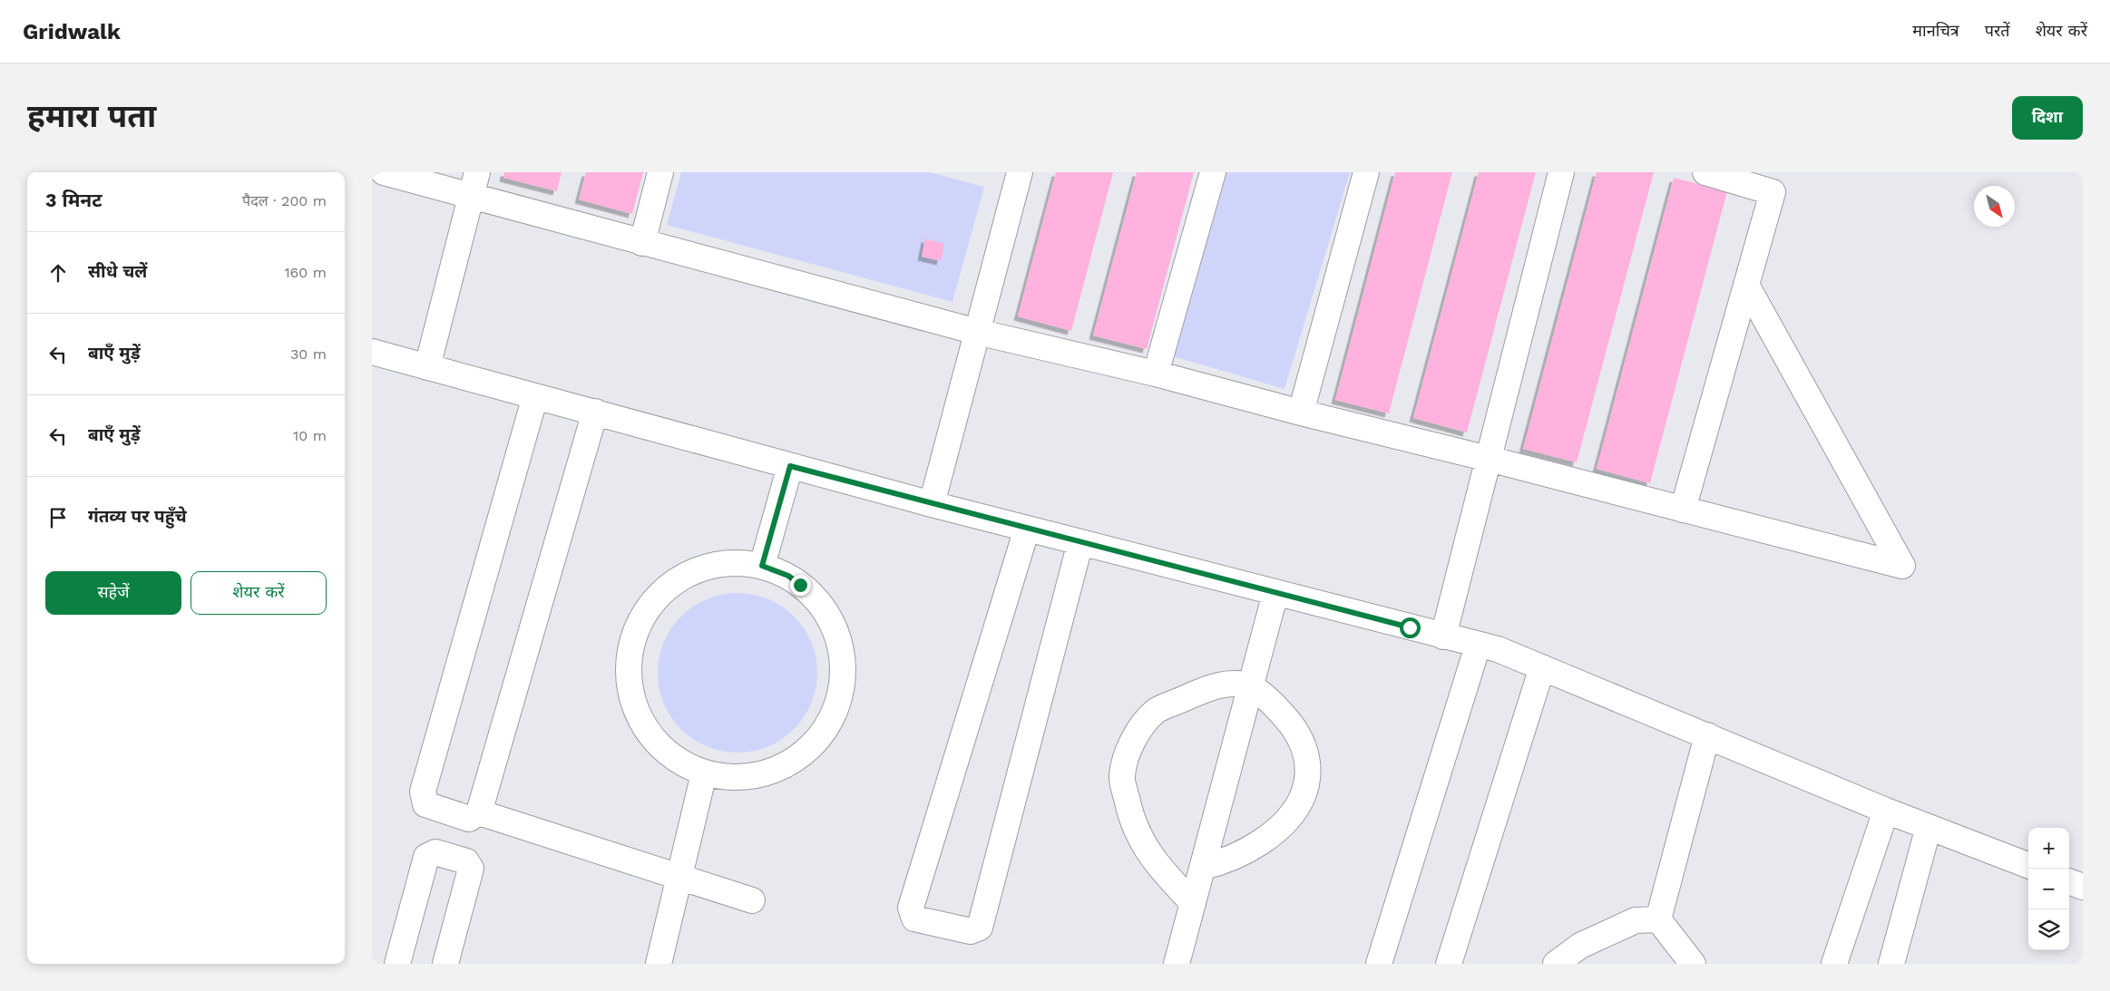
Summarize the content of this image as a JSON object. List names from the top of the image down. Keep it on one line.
{"north":"bottom right","page":{"header":"Gridwalk","nav":["मानचित्र","परतें","शेयर करें"],"buttons":["दिशा",["सहेजें","शेयर करें"]],"title":"हमारा पता","heading":["3 मिनट","पैदल · 200 m"],"list":[["सीधे चलें","160 m"],["बाएँ मुड़ें","30 m"],["बाएँ मुड़ें","10 m"],"गंतव्य पर पहुँचे"],"map_buttons":["+","−"]}}
